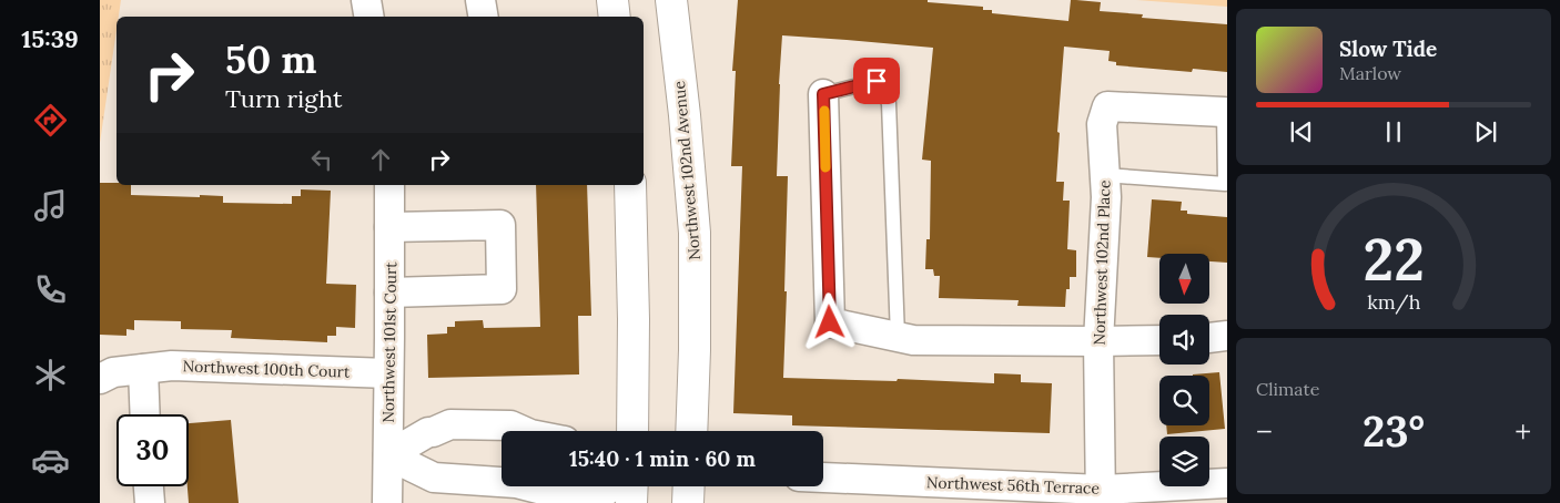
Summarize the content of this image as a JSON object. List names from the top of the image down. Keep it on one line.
{"streets":{"street":["Northwest 102nd Avenue","Northwest 102nd Place","Northwest 101st Court","Northwest 100th Court","Northwest 56th Terrace"]},"crossings":[["Northwest 102nd Place","Northwest 56th Terrace"],["Northwest 101st Court","Northwest 100th Court"]],"north":"bottom","page":{"tabs":"15:39","turn":["50 m","Turn right"],"song":["Slow Tide","Marlow"],"tile":"Climate","heat":["−","23°","+"],"limit":"30","trip":"15:40 · 1 min · 60 m","gauge":["22","km/h"]}}
